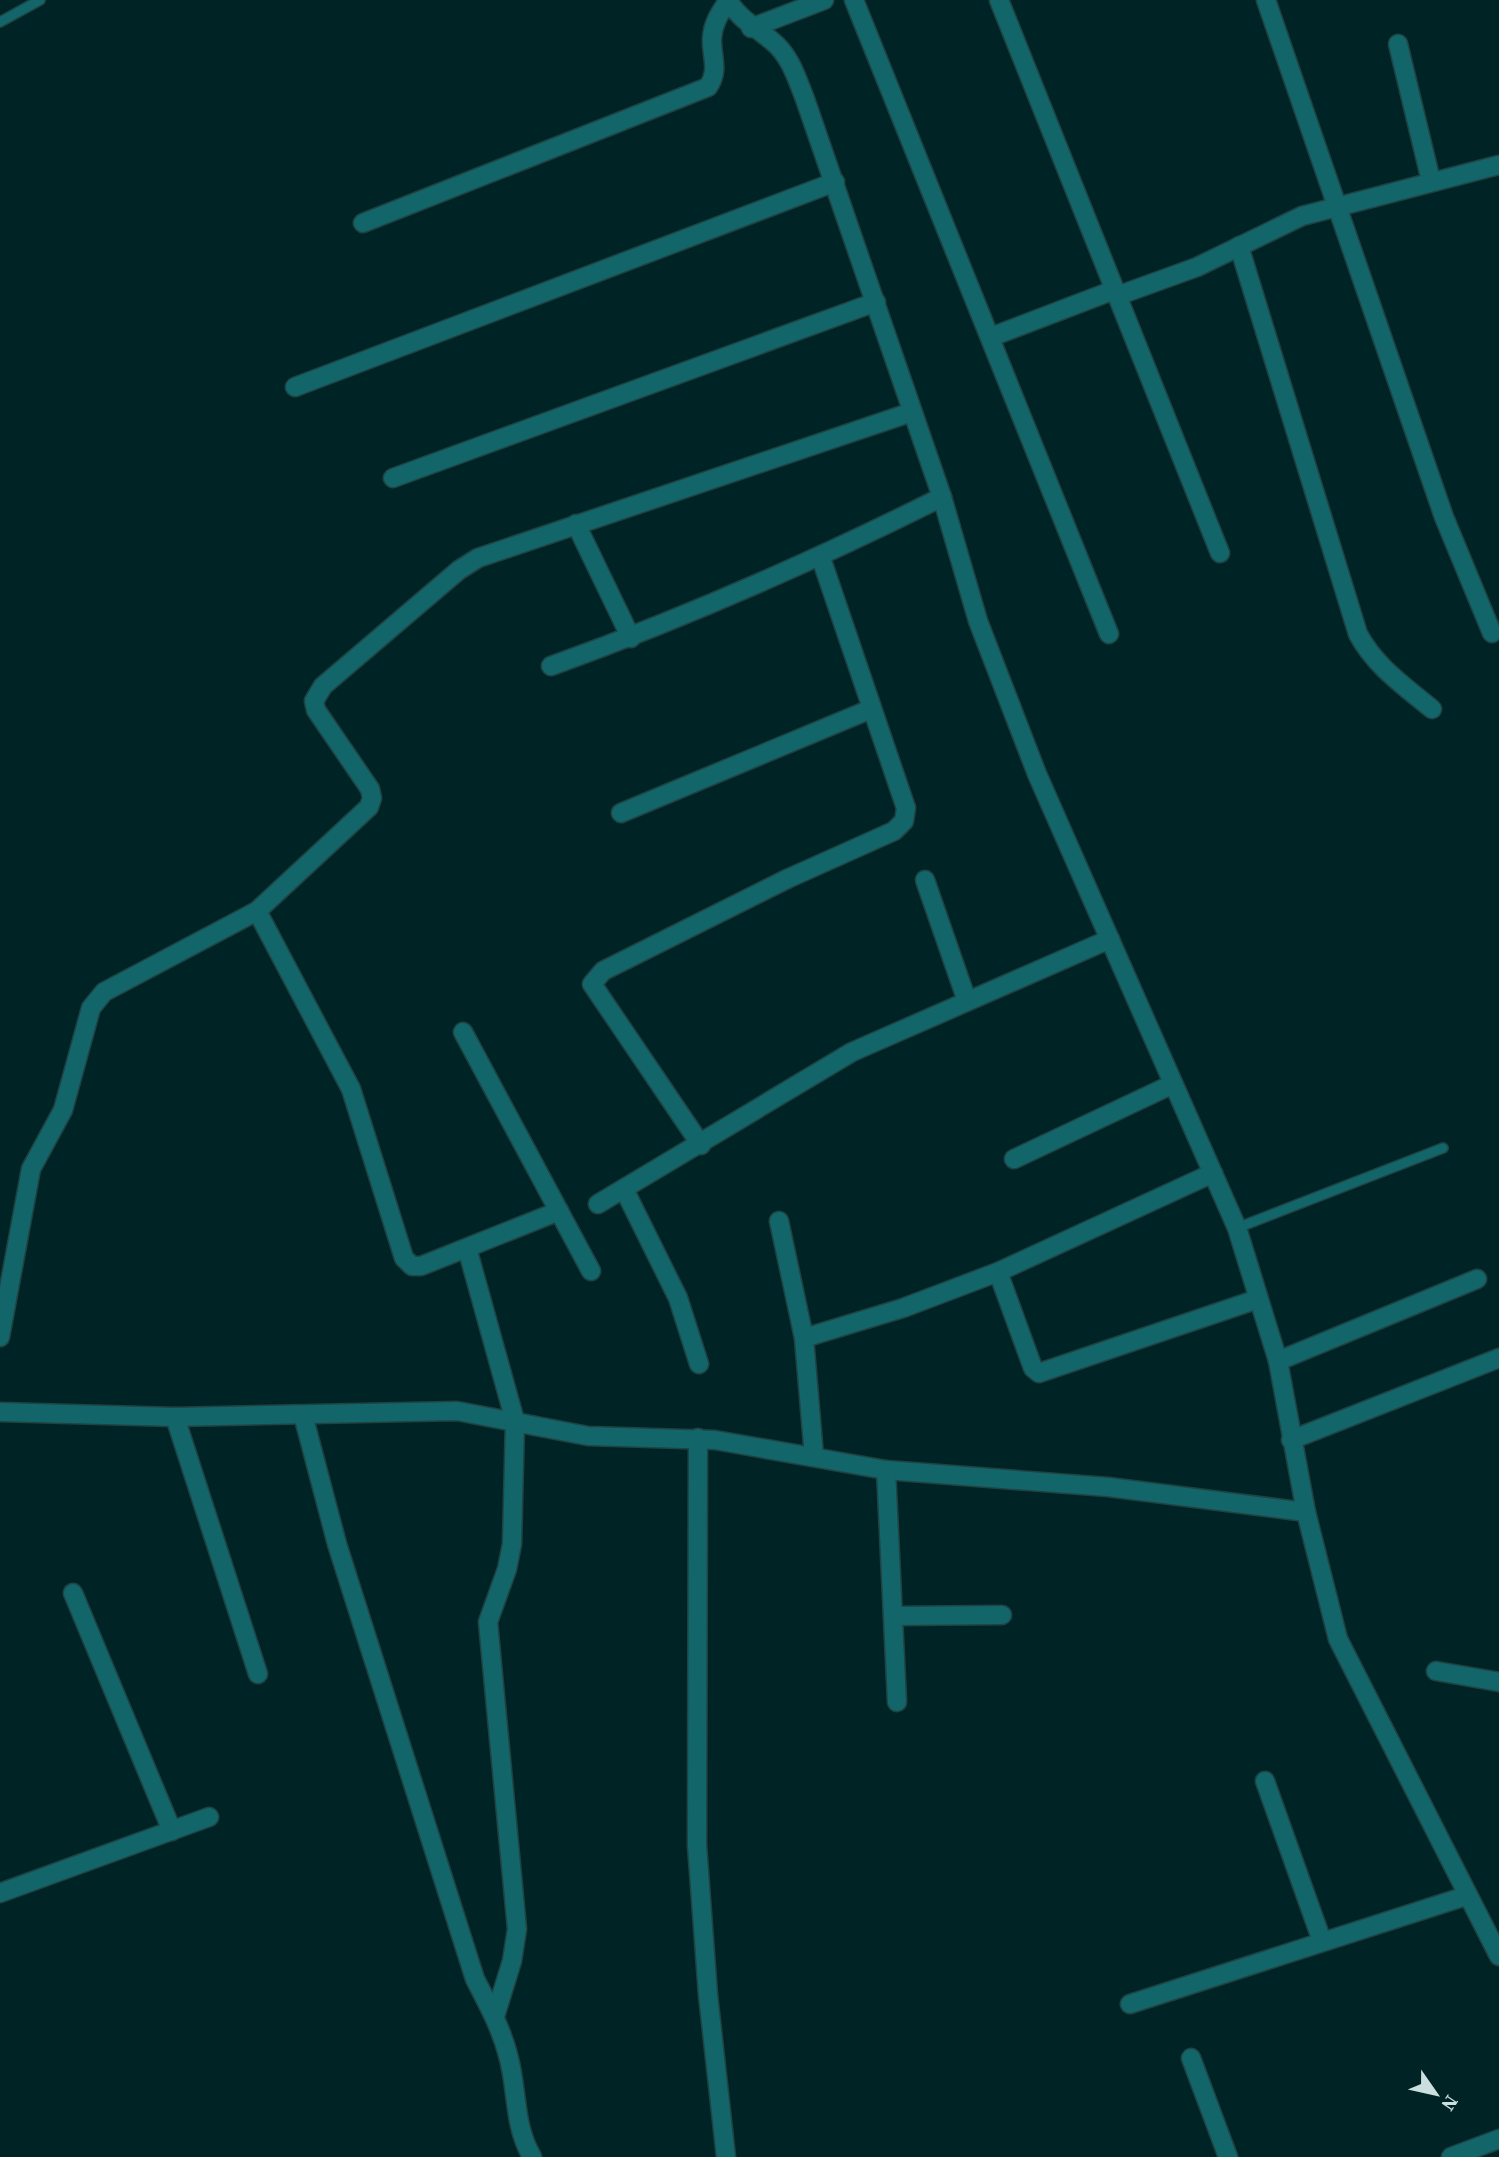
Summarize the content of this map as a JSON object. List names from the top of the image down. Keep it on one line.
{"north":"bottom right"}
